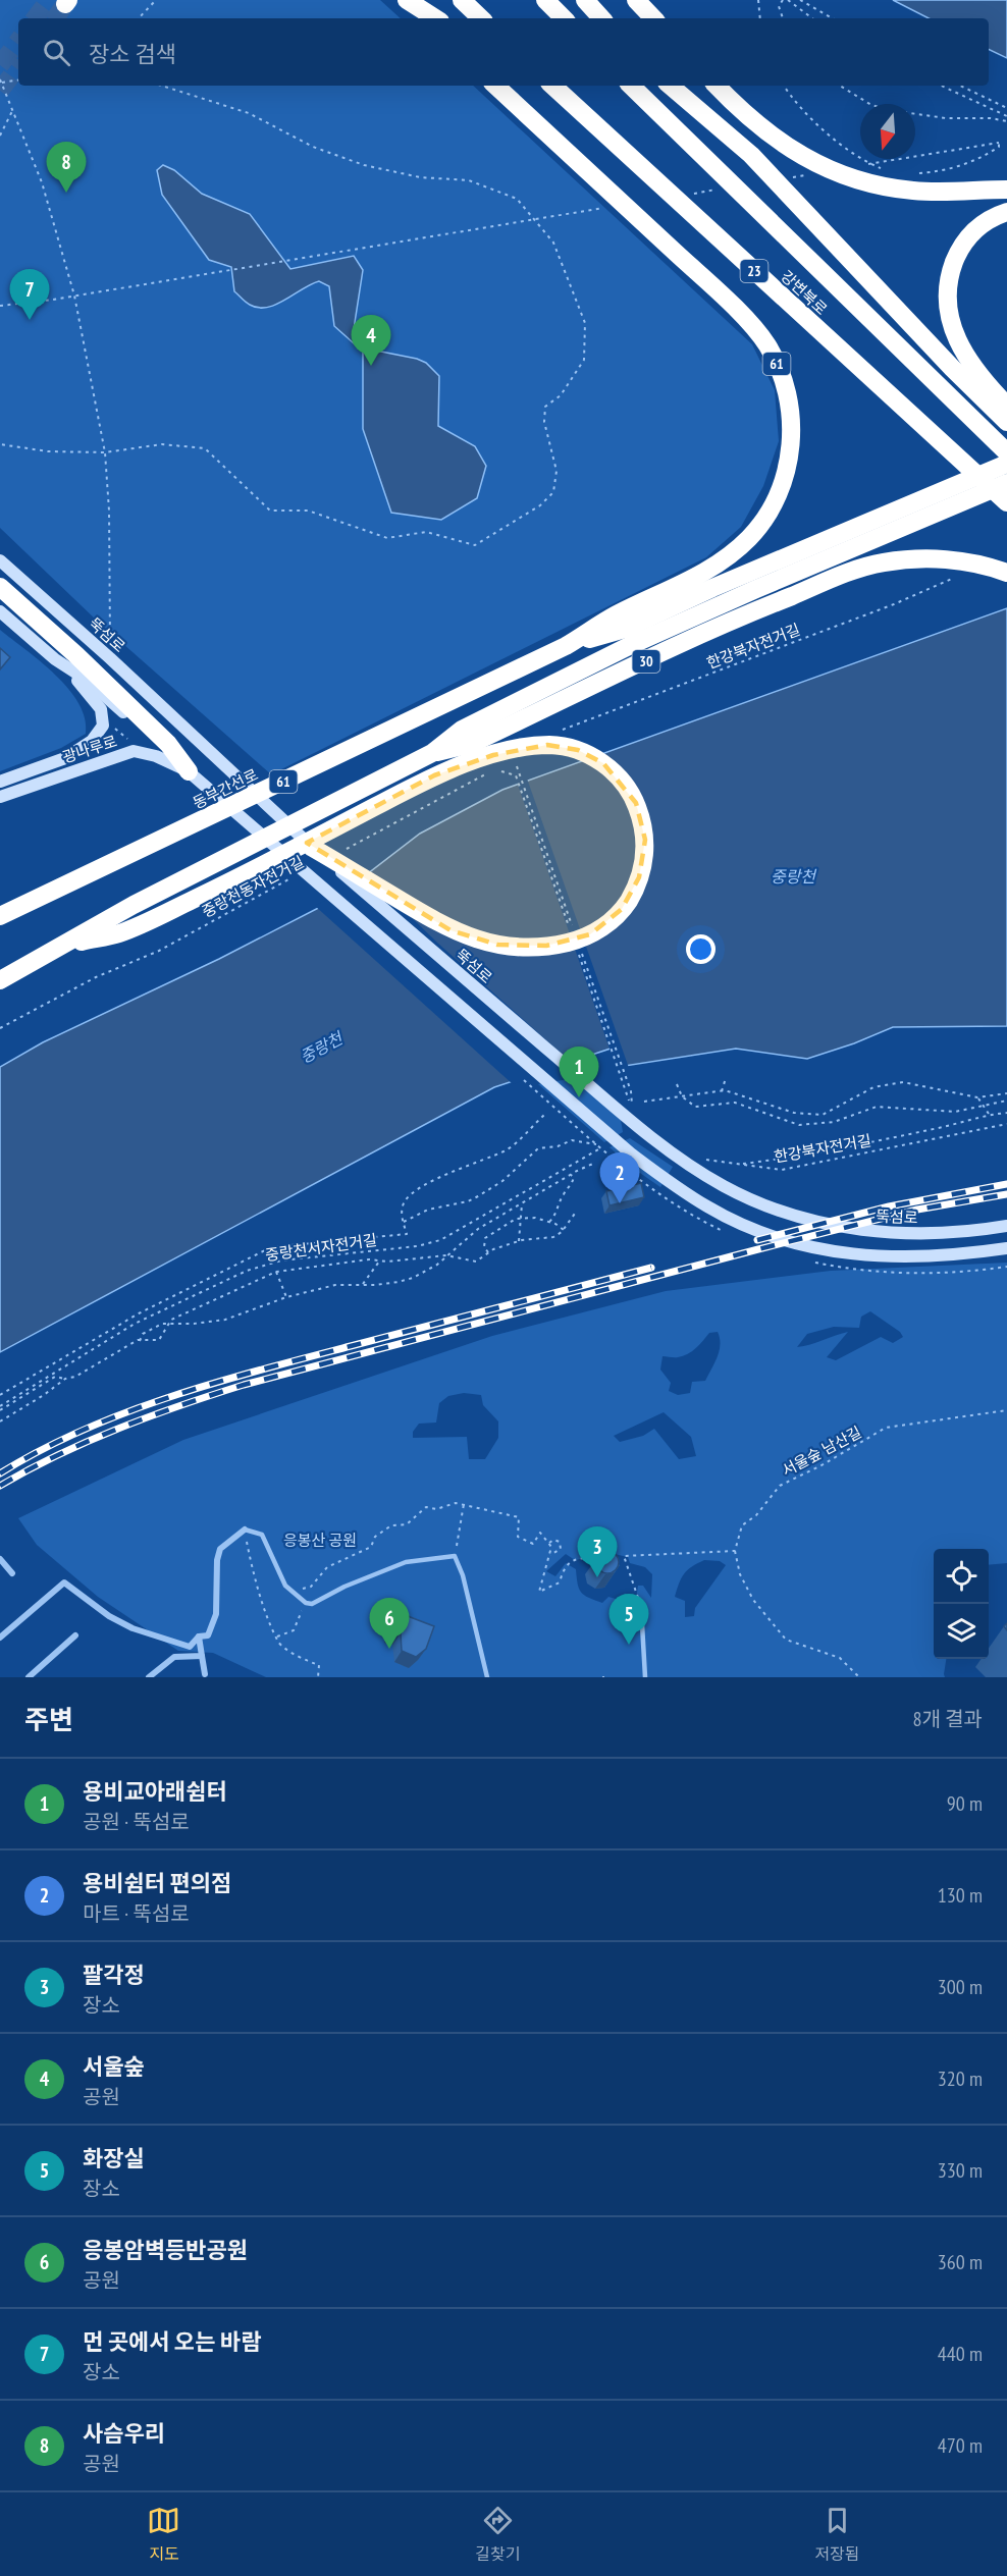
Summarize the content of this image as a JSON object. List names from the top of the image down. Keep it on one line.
{"streets":{"highway":["23","강변북로","61","30","동부간선로"],"main road":["뚝섬로","광나루로"],"path":["한강북자전거길","중랑천동자전거길","중랑천서자전거길","서울숲 남산길"]},"crossings":[["61","동부간선로"]],"water":["중랑천"],"parks":["응봉산 공원"],"north":"bottom","page":{"search":"장소 검색","pins":["8","7","4","1","2","3","5","6"],"heading":["주변","8개 결과"],"list":[{"mark":"1","name":"용비교아래쉼터","note":"공원 · 뚝섬로","value":"90 m"},{"mark":"2","name":"용비쉼터 편의점","note":"마트 · 뚝섬로","value":"130 m"},{"mark":"3","name":"팔각정","note":"장소","value":"300 m"},{"mark":"4","name":"서울숲","note":"공원","value":"320 m"},{"mark":"5","name":"화장실","note":"장소","value":"330 m"},{"mark":"6","name":"응봉암벽등반공원","note":"공원","value":"360 m"},{"mark":"7","name":"먼 곳에서 오는 바람","note":"장소","value":"440 m"},{"mark":"8","name":"사슴우리","note":"공원","value":"470 m"}],"nav":["지도","길찾기","저장됨"]}}
